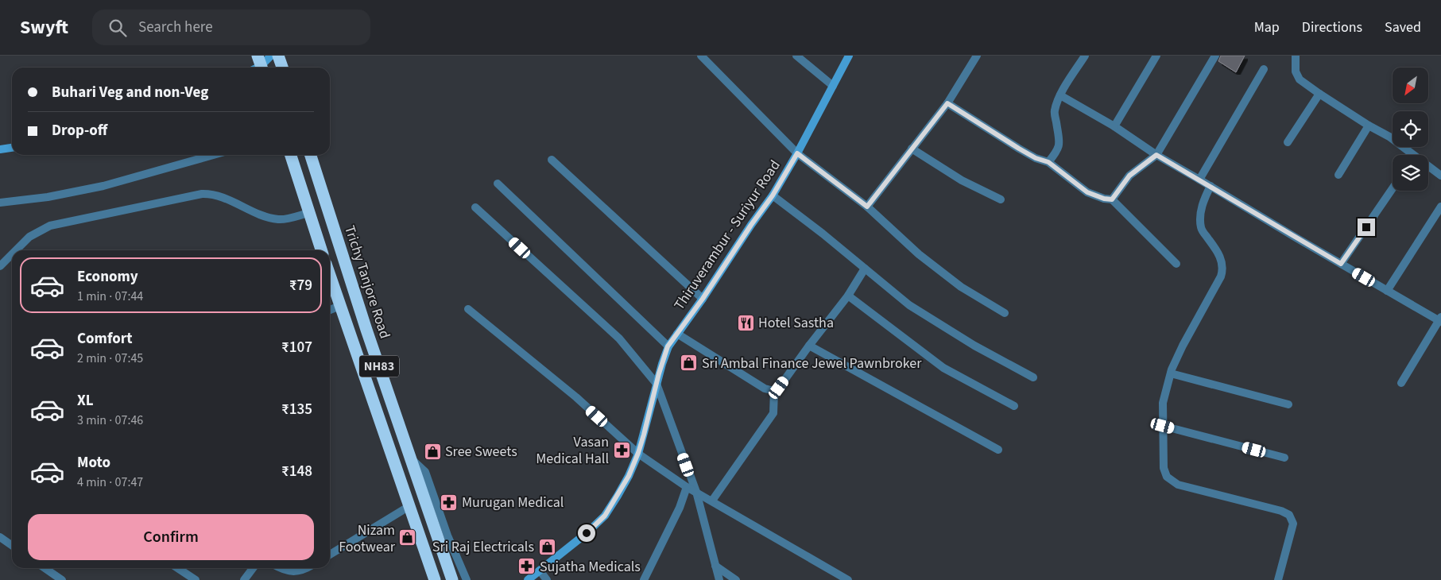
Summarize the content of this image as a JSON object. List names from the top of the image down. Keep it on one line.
{"streets":{"highway":["Trichy Tanjore Road","NH83"],"main road":["Thiruverambur - Suriyur Road"]},"places":{"restaurant":["Hotel Sastha"],"shop":["Sri Ambal Finance Jewel Pawnbroker","Sree Sweets","Nizam Footwear","Sri Raj Electricals"],"pharmacy":["Vasan Medical Hall","Murugan Medical","Sujatha Medicals"]},"north":"bottom left","page":{"header":"Swyft","search":"Search here","nav":["Map","Directions","Saved"],"banner":["Buhari Veg and non-Veg","Drop-off"],"list":[{"name":"Economy","note":"1 min · 07:44","value":"₹79"},{"name":"Comfort","note":"2 min · 07:45","value":"₹107"},{"name":"XL","note":"3 min · 07:46","value":"₹135"},{"name":"Moto","note":"4 min · 07:47","value":"₹148"}],"buttons":"Confirm"}}
